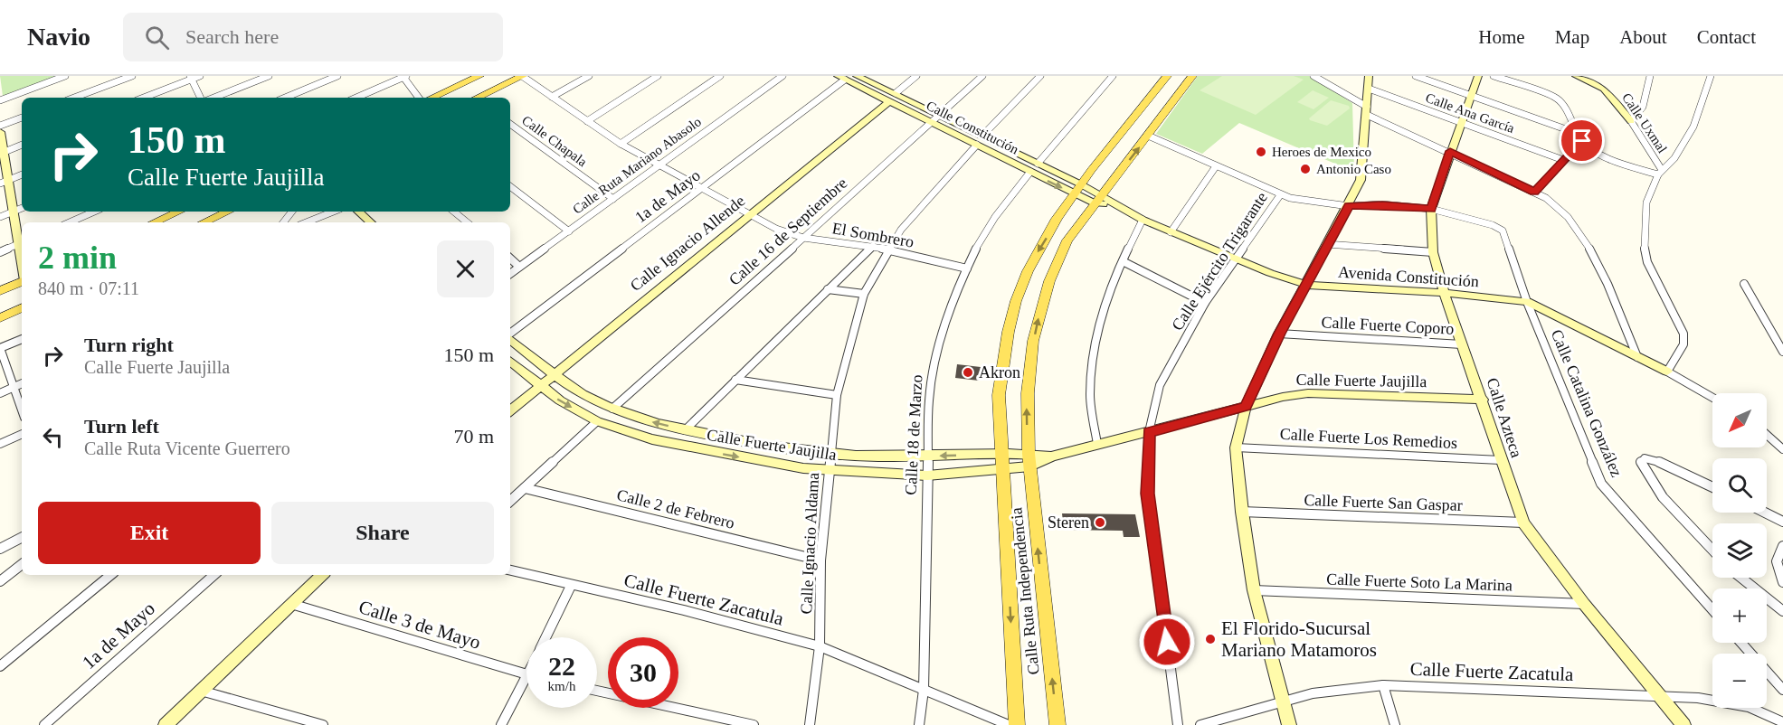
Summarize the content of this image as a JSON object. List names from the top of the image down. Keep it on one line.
{"streets":{"main road":["Calle Uxmal","Calle Constitución","Calle Ignacio Allende","Avenida Constitución","Calle Fuerte Jaujilla","Calle Azteca","Calle Ruta Independencia"],"street":["Calle Ana García","Calle Chapala","Calle Ruta Mariano Abasolo","1a de Mayo","Calle 16 de Septiembre","El Sombrero","Calle Ejército Trigarante","Calle Fuerte Coporo","Calle Catalina González","Calle 18 de Marzo","Calle Fuerte Los Remedios","Calle Fuerte San Gaspar","Calle 2 de Febrero","Calle Ignacio Aldama","Calle Fuerte Soto La Marina","Calle Fuerte Zacatula","Calle 3 de Mayo"]},"crossings":[["Calle Ana García","Calle Azteca"],["Calle Constitución","1a de Mayo"],["Calle Constitución","Calle 16 de Septiembre"],["Calle Constitución","Calle Ignacio Allende"],["Calle Constitución","Avenida Constitución"],["Calle Constitución","Calle 18 de Marzo"],["Calle Constitución","Calle Ignacio Aldama"],["Calle Constitución","Calle Ruta Independencia"],["Calle Chapala","Calle Ruta Mariano Abasolo"],["Calle Ruta Mariano Abasolo","El Sombrero"],["1a de Mayo","El Sombrero"],["Calle 16 de Septiembre","El Sombrero"],["Calle 16 de Septiembre","Calle Fuerte Jaujilla"],["El Sombrero","Calle Ignacio Allende"],["El Sombrero","Calle 18 de Marzo"],["El Sombrero","Calle Ignacio Aldama"],["Calle Ignacio Allende","Calle Fuerte Jaujilla"],["Calle Ejército Trigarante","Avenida Constitución"],["Calle Ejército Trigarante","Calle Fuerte Jaujilla"],["Avenida Constitución","Calle Catalina González"],["Avenida Constitución","Calle Azteca"],["Avenida Constitución","Calle Ruta Independencia"],["Calle Fuerte Coporo","Calle Azteca"],["Calle Fuerte Jaujilla","Calle Azteca"],["Calle Fuerte Jaujilla","Calle 18 de Marzo"],["Calle Fuerte Jaujilla","Calle Ignacio Aldama"],["Calle Fuerte Jaujilla","Calle Ruta Independencia"],["Calle Catalina González","Calle Azteca"],["Calle Azteca","Calle Fuerte Los Remedios"],["Calle Azteca","Calle Fuerte San Gaspar"],["Calle Azteca","Calle Fuerte Soto La Marina"],["Calle Azteca","Calle Fuerte Zacatula"],["Calle 18 de Marzo","Calle Fuerte Zacatula"],["Calle 2 de Febrero","Calle Ignacio Aldama"],["Calle Ignacio Aldama","Calle Fuerte Zacatula"]],"places":["Heroes de Mexico","Antonio Caso","Akron","Steren","El Florido-Sucursal Mariano Matamoros"],"north":"bottom left","page":{"header":"Navio","search":"Search here","nav":["Home","Map","About","Contact"],"turn":["150 m","Calle Fuerte Jaujilla"],"heading":["2 min","840 m · 07:11"],"list":[{"name":"Turn right","note":"Calle Fuerte Jaujilla","value":"150 m"},{"name":"Turn left","note":"Calle Ruta Vicente Guerrero","value":"70 m"}],"map_buttons":["+","−"],"buttons":["Exit","Share"],"speed":"22 km/h","limit":"30"}}
